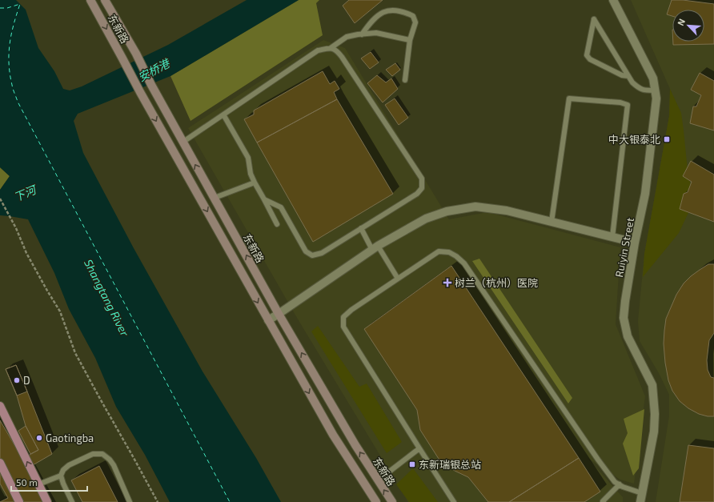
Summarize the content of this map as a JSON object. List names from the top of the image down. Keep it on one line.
{"streets":{"main road":["东新路"],"street":["Ruiyin Street"]},"water":["安桥港","下河","Shangtang River"],"places":{"transit":["中大银泰北","东新瑞银总站"],"health":["树兰（杭州）医院"],"other":["D","Gaotingba"]},"scale_bar":"50 m","north":"top left"}
